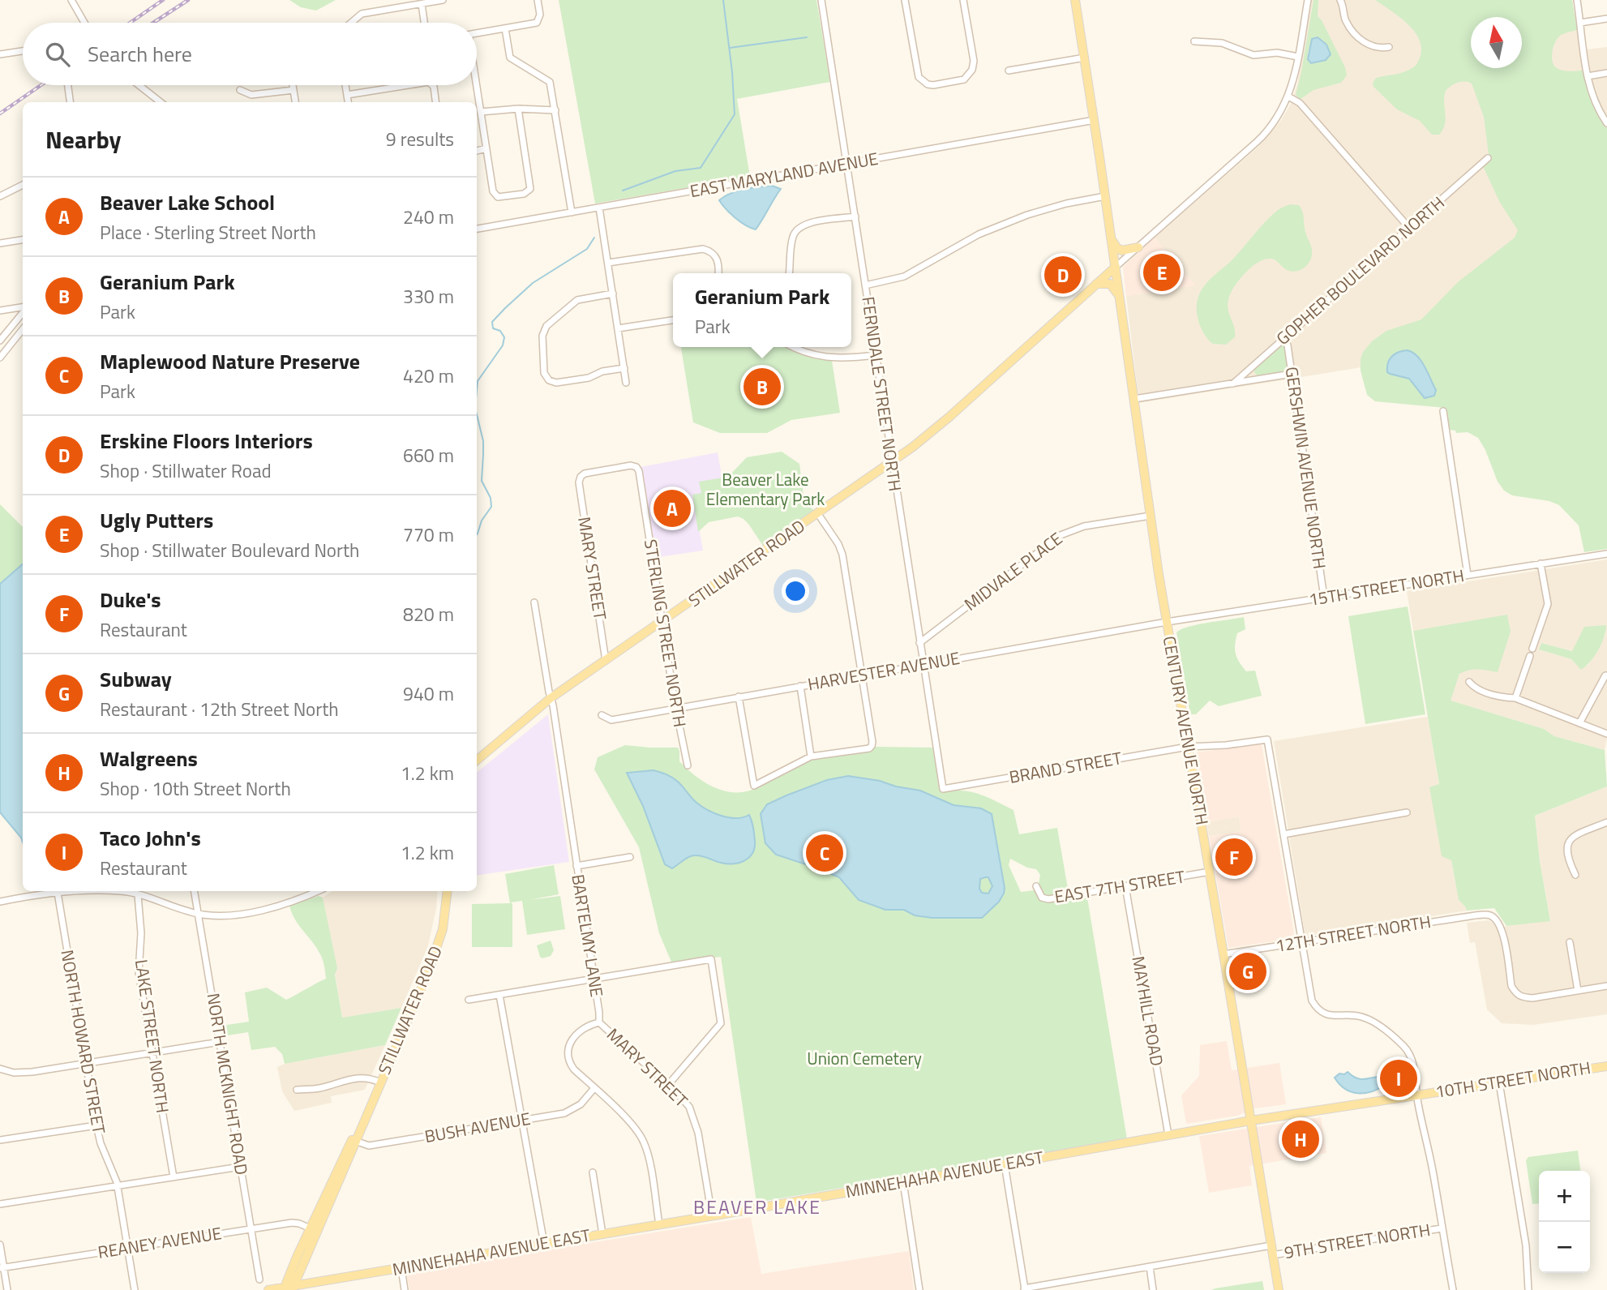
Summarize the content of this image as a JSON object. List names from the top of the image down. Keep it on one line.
{"streets":{"main road":["STILLWATER ROAD","CENTURY AVENUE NORTH","10TH STREET NORTH","MINNEHAHA AVENUE EAST"],"street":["EAST MARYLAND AVENUE","GOPHER BOULEVARD NORTH","FERNDALE STREET NORTH","GERSHWIN AVENUE NORTH","MARY STREET","MIDVALE PLACE","15TH STREET NORTH","STERLING STREET NORTH","HARVESTER AVENUE","BRAND STREET","EAST 7TH STREET","12TH STREET NORTH","BARTELMY LANE","MAYHILL ROAD","LAKE STREET NORTH","NORTH HOWARD STREET","NORTH MCKNIGHT ROAD","BUSH AVENUE","9TH STREET NORTH","REANEY AVENUE"]},"crossings":[["EAST MARYLAND AVENUE","FERNDALE STREET NORTH"],["EAST MARYLAND AVENUE","CENTURY AVENUE NORTH"],["GOPHER BOULEVARD NORTH","GERSHWIN AVENUE NORTH"],["FERNDALE STREET NORTH","STILLWATER ROAD"],["FERNDALE STREET NORTH","MIDVALE PLACE"],["FERNDALE STREET NORTH","HARVESTER AVENUE"],["FERNDALE STREET NORTH","BRAND STREET"],["GERSHWIN AVENUE NORTH","15TH STREET NORTH"],["STILLWATER ROAD","MARY STREET"],["STILLWATER ROAD","STERLING STREET NORTH"],["STILLWATER ROAD","CENTURY AVENUE NORTH"],["STILLWATER ROAD","BARTELMY LANE"],["STILLWATER ROAD","BUSH AVENUE"],["STILLWATER ROAD","MINNEHAHA AVENUE EAST"],["STILLWATER ROAD","REANEY AVENUE"],["MARY STREET","STERLING STREET NORTH"],["MARY STREET","BARTELMY LANE"],["MARY STREET","MINNEHAHA AVENUE EAST"],["MIDVALE PLACE","CENTURY AVENUE NORTH"],["15TH STREET NORTH","HARVESTER AVENUE"],["15TH STREET NORTH","CENTURY AVENUE NORTH"],["STERLING STREET NORTH","HARVESTER AVENUE"],["HARVESTER AVENUE","CENTURY AVENUE NORTH"],["CENTURY AVENUE NORTH","BRAND STREET"],["CENTURY AVENUE NORTH","EAST 7TH STREET"],["CENTURY AVENUE NORTH","12TH STREET NORTH"],["CENTURY AVENUE NORTH","10TH STREET NORTH"],["CENTURY AVENUE NORTH","MINNEHAHA AVENUE EAST"],["CENTURY AVENUE NORTH","9TH STREET NORTH"],["EAST 7TH STREET","MAYHILL ROAD"],["MAYHILL ROAD","MINNEHAHA AVENUE EAST"],["NORTH HOWARD STREET","REANEY AVENUE"],["10TH STREET NORTH","MINNEHAHA AVENUE EAST"],["NORTH MCKNIGHT ROAD","REANEY AVENUE"]],"districts":["BEAVER LAKE"],"parks":["Beaver Lake Elementary Park","Union Cemetery"],"north":"top","page":{"search":"Search here","heading":["Nearby","9 results"],"list":[{"mark":"A","name":"Beaver Lake School","note":"Place · Sterling Street North","value":"240 m"},{"mark":"B","name":"Geranium Park","note":"Park","value":"330 m"},{"mark":"C","name":"Maplewood Nature Preserve","note":"Park","value":"420 m"},{"mark":"D","name":"Erskine Floors Interiors","note":"Shop · Stillwater Road","value":"660 m"},{"mark":"E","name":"Ugly Putters","note":"Shop · Stillwater Boulevard North","value":"770 m"},{"mark":"F","name":"Duke's","note":"Restaurant","value":"820 m"},{"mark":"G","name":"Subway","note":"Restaurant · 12th Street North","value":"940 m"},{"mark":"H","name":"Walgreens","note":"Shop · 10th Street North","value":"1.2 km"},{"mark":"I","name":"Taco John's","note":"Restaurant","value":"1.2 km"}],"pins":["E","D","B","A","C","F","G","I","H"],"popup":["Geranium Park","Park"],"map_buttons":["+","−"]}}
